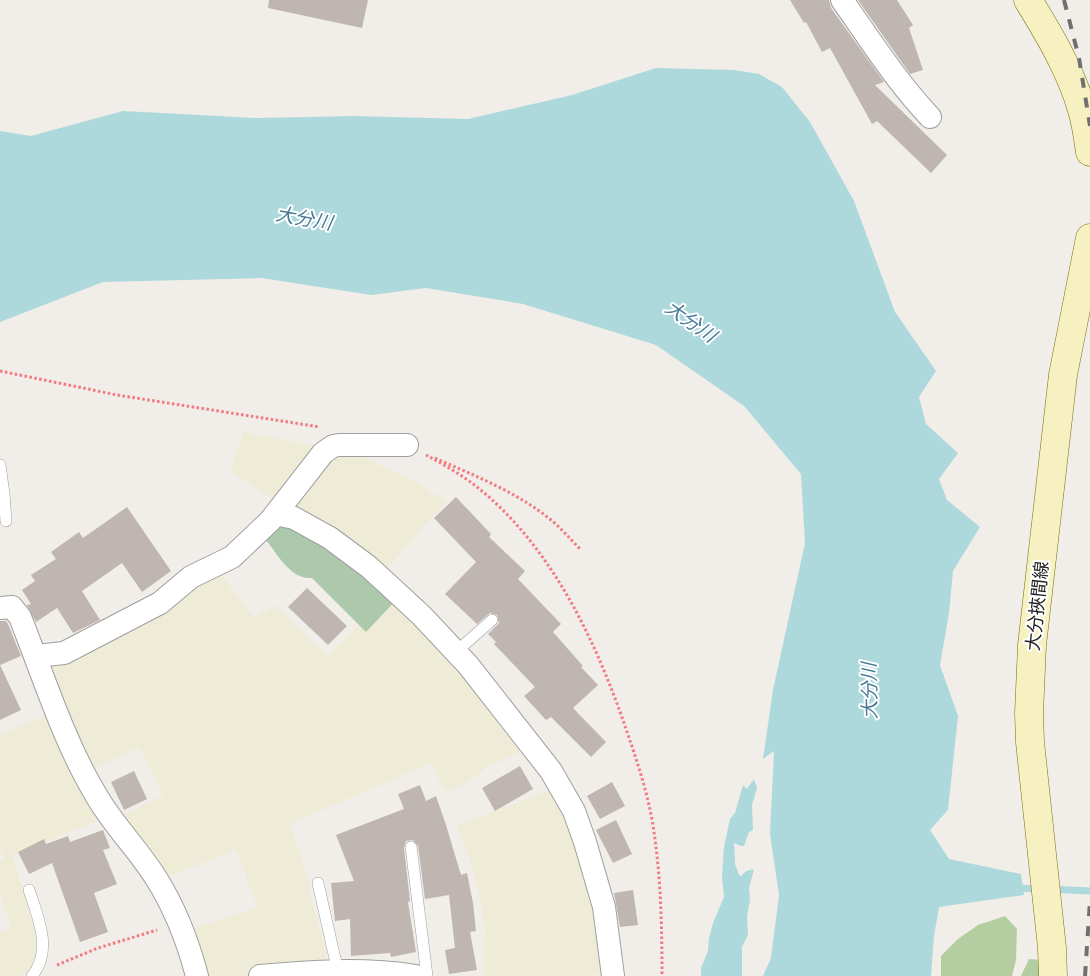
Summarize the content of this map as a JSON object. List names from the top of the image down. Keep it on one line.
{"streets":{"main road":["大分挾間線"]},"water":["大分川"]}
